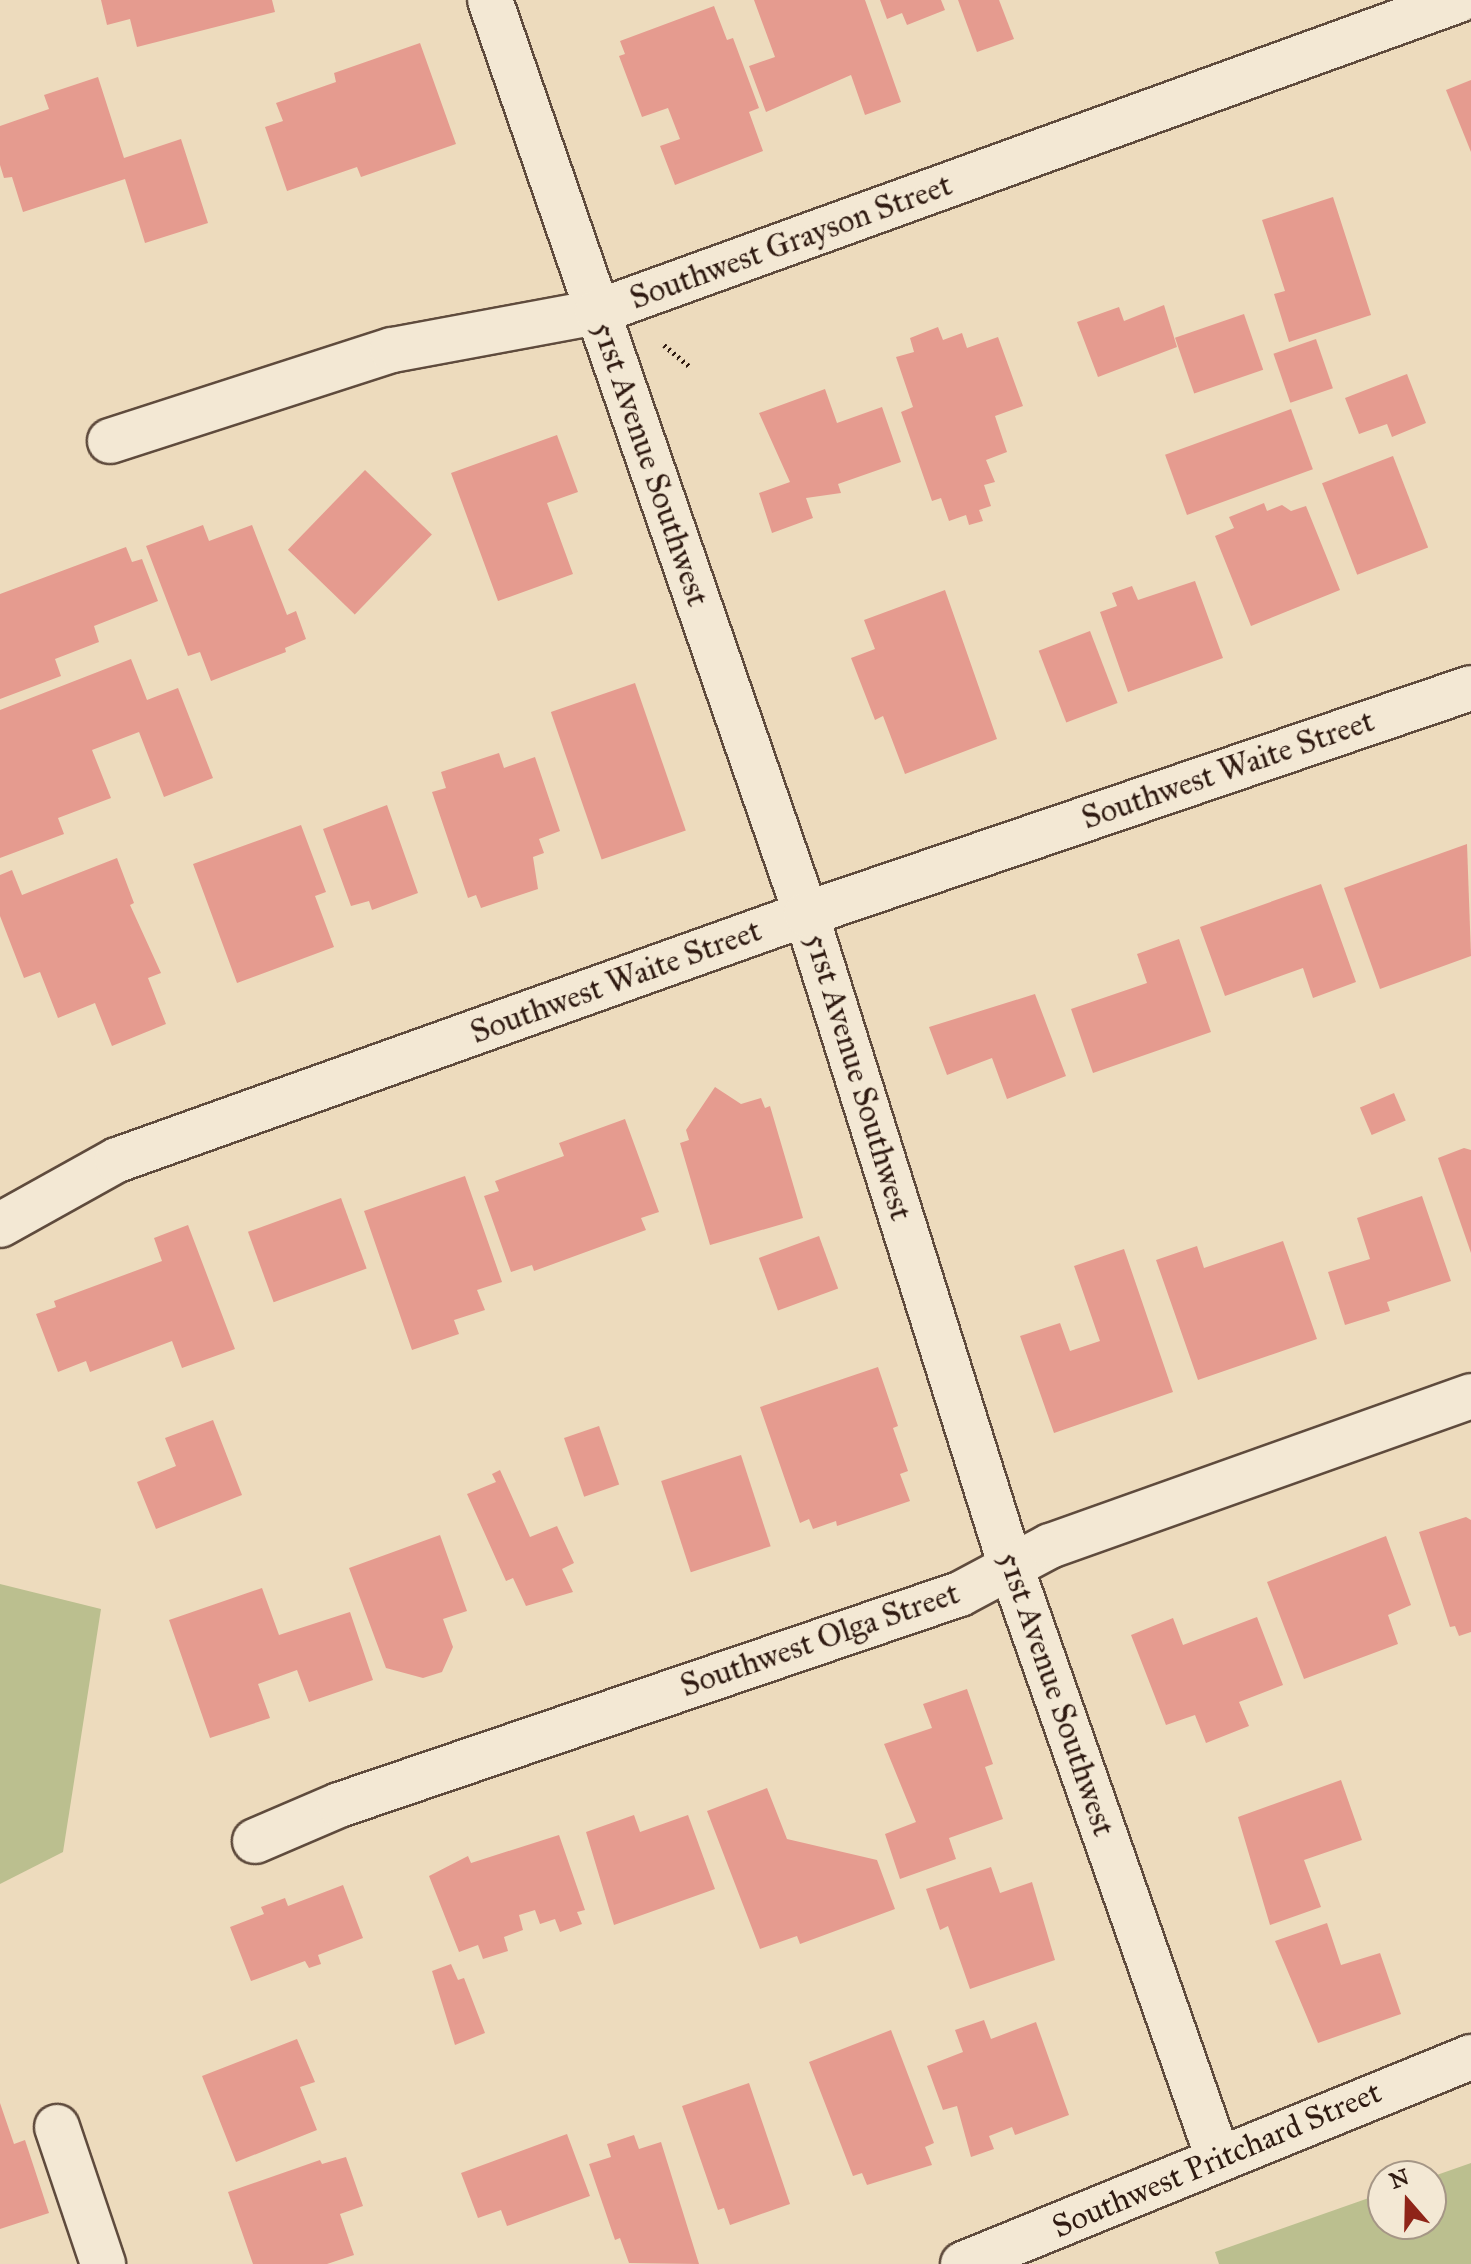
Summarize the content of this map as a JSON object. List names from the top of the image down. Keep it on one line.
{"streets":{"street":["Southwest Grayson Street","51st Avenue Southwest","Southwest Waite Street","Southwest Olga Street","Southwest Pritchard Street"]},"crossings":[["Southwest Grayson Street","51st Avenue Southwest"],["51st Avenue Southwest","Southwest Waite Street"],["51st Avenue Southwest","Southwest Olga Street"],["51st Avenue Southwest","Southwest Pritchard Street"]],"north":"top"}
